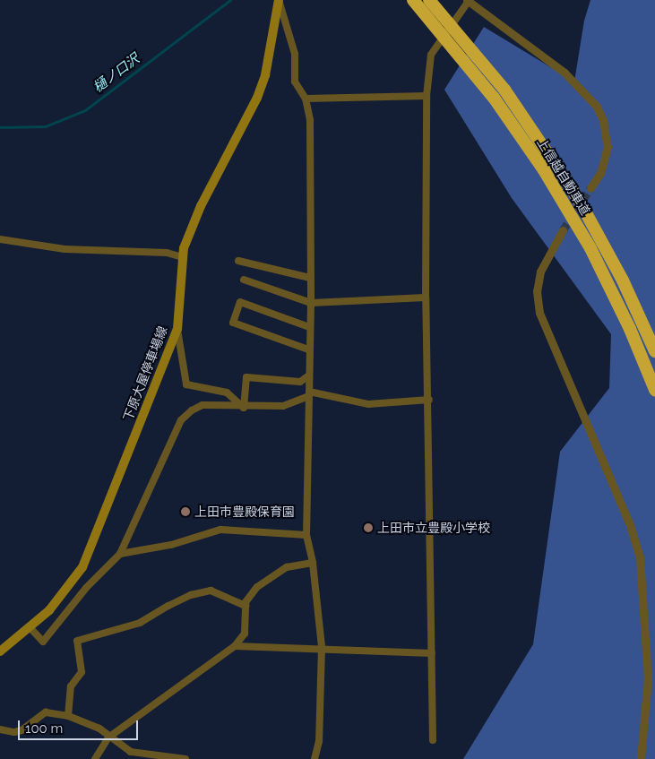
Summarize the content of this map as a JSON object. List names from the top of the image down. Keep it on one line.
{"streets":{"highway":["上信越自動車道"],"main road":["下原大屋停車場線"]},"water":["樋ノ口沢"],"places":["上田市豊殿保育園","上田市立豊殿小学校"],"scale_bar":"100 m"}
